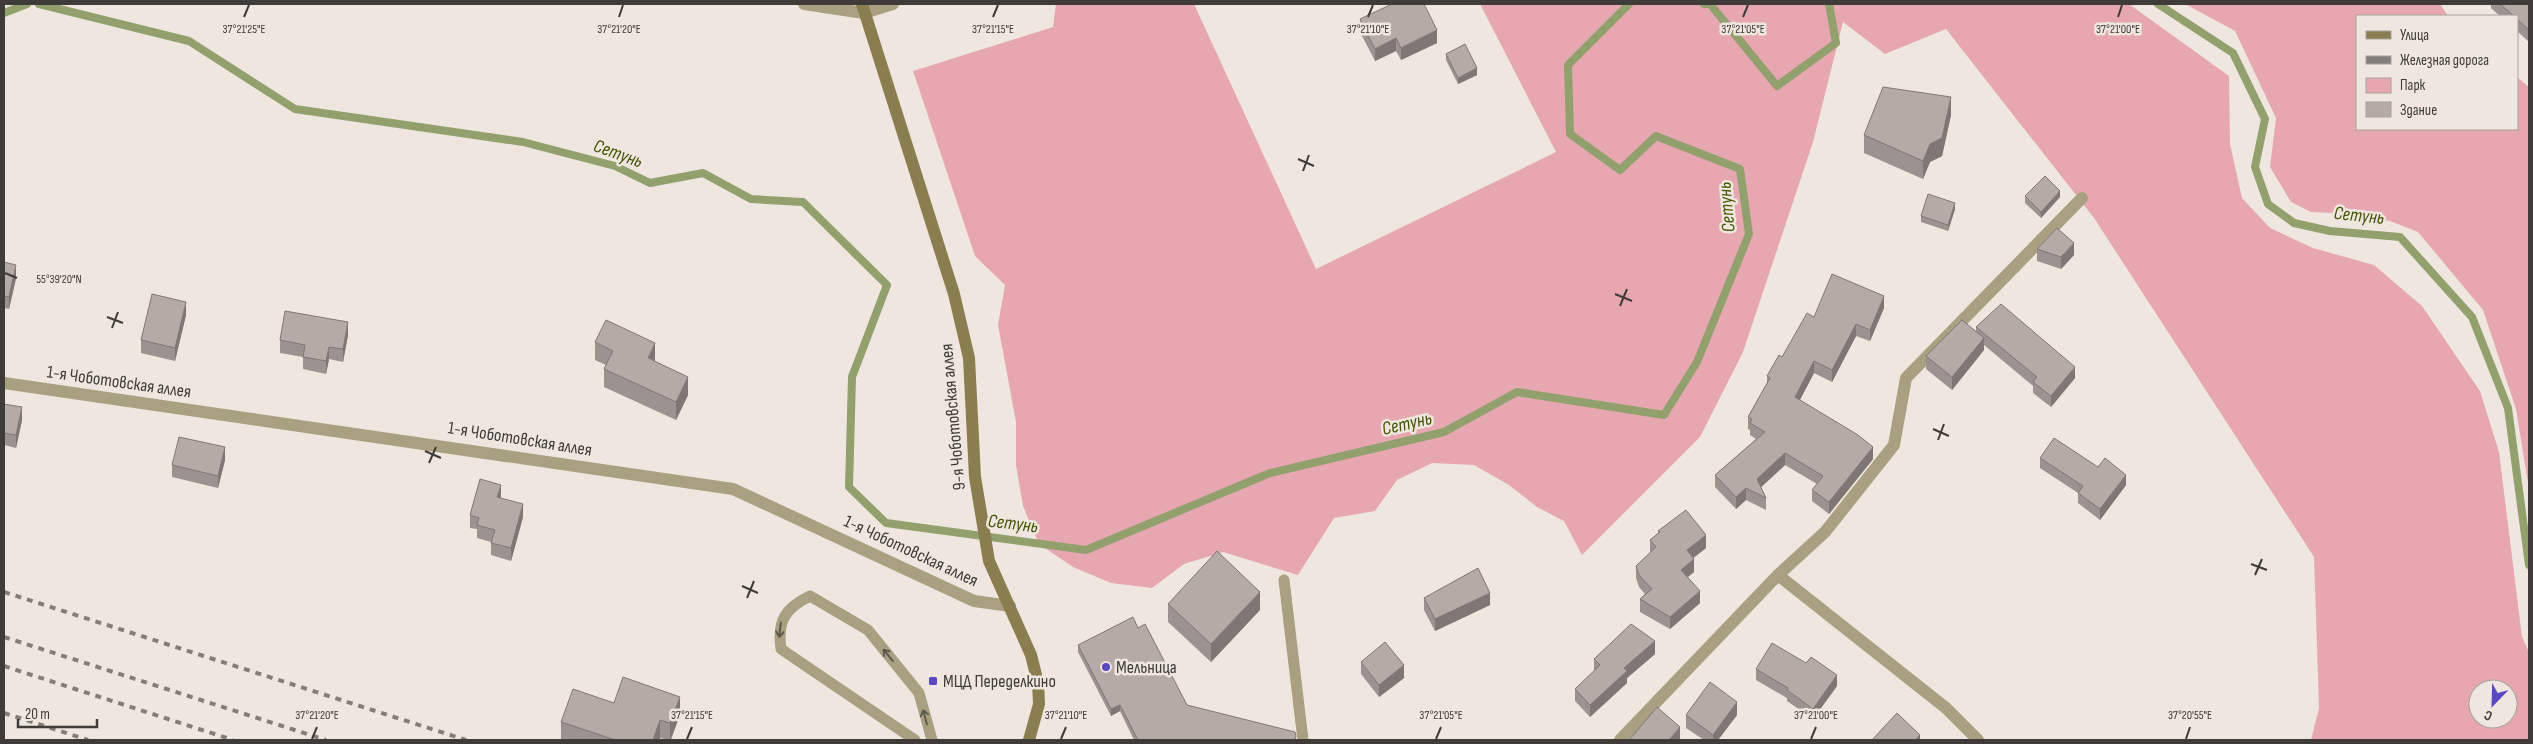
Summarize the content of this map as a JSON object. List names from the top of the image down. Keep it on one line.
{"streets":{"street":["1-я Чоботовская аллея","9-я Чоботовская аллея"]},"crossings":[["1-я Чоботовская аллея","9-я Чоботовская аллея"]],"water":["Сетунь"],"places":{"other":["Мельница"],"transit":["МЦД Переделкино"]},"legend":["Улица","Железная дорога","Парк","Здание"],"scale_bar":"20 m","north":"bottom left","coordinates":["37°21'25\"E","37°21'20\"E","37°21'15\"E","37°21'10\"E","37°21'05\"E","37°21'00\"E","55°39'20\"N","37°20'55\"E"]}
